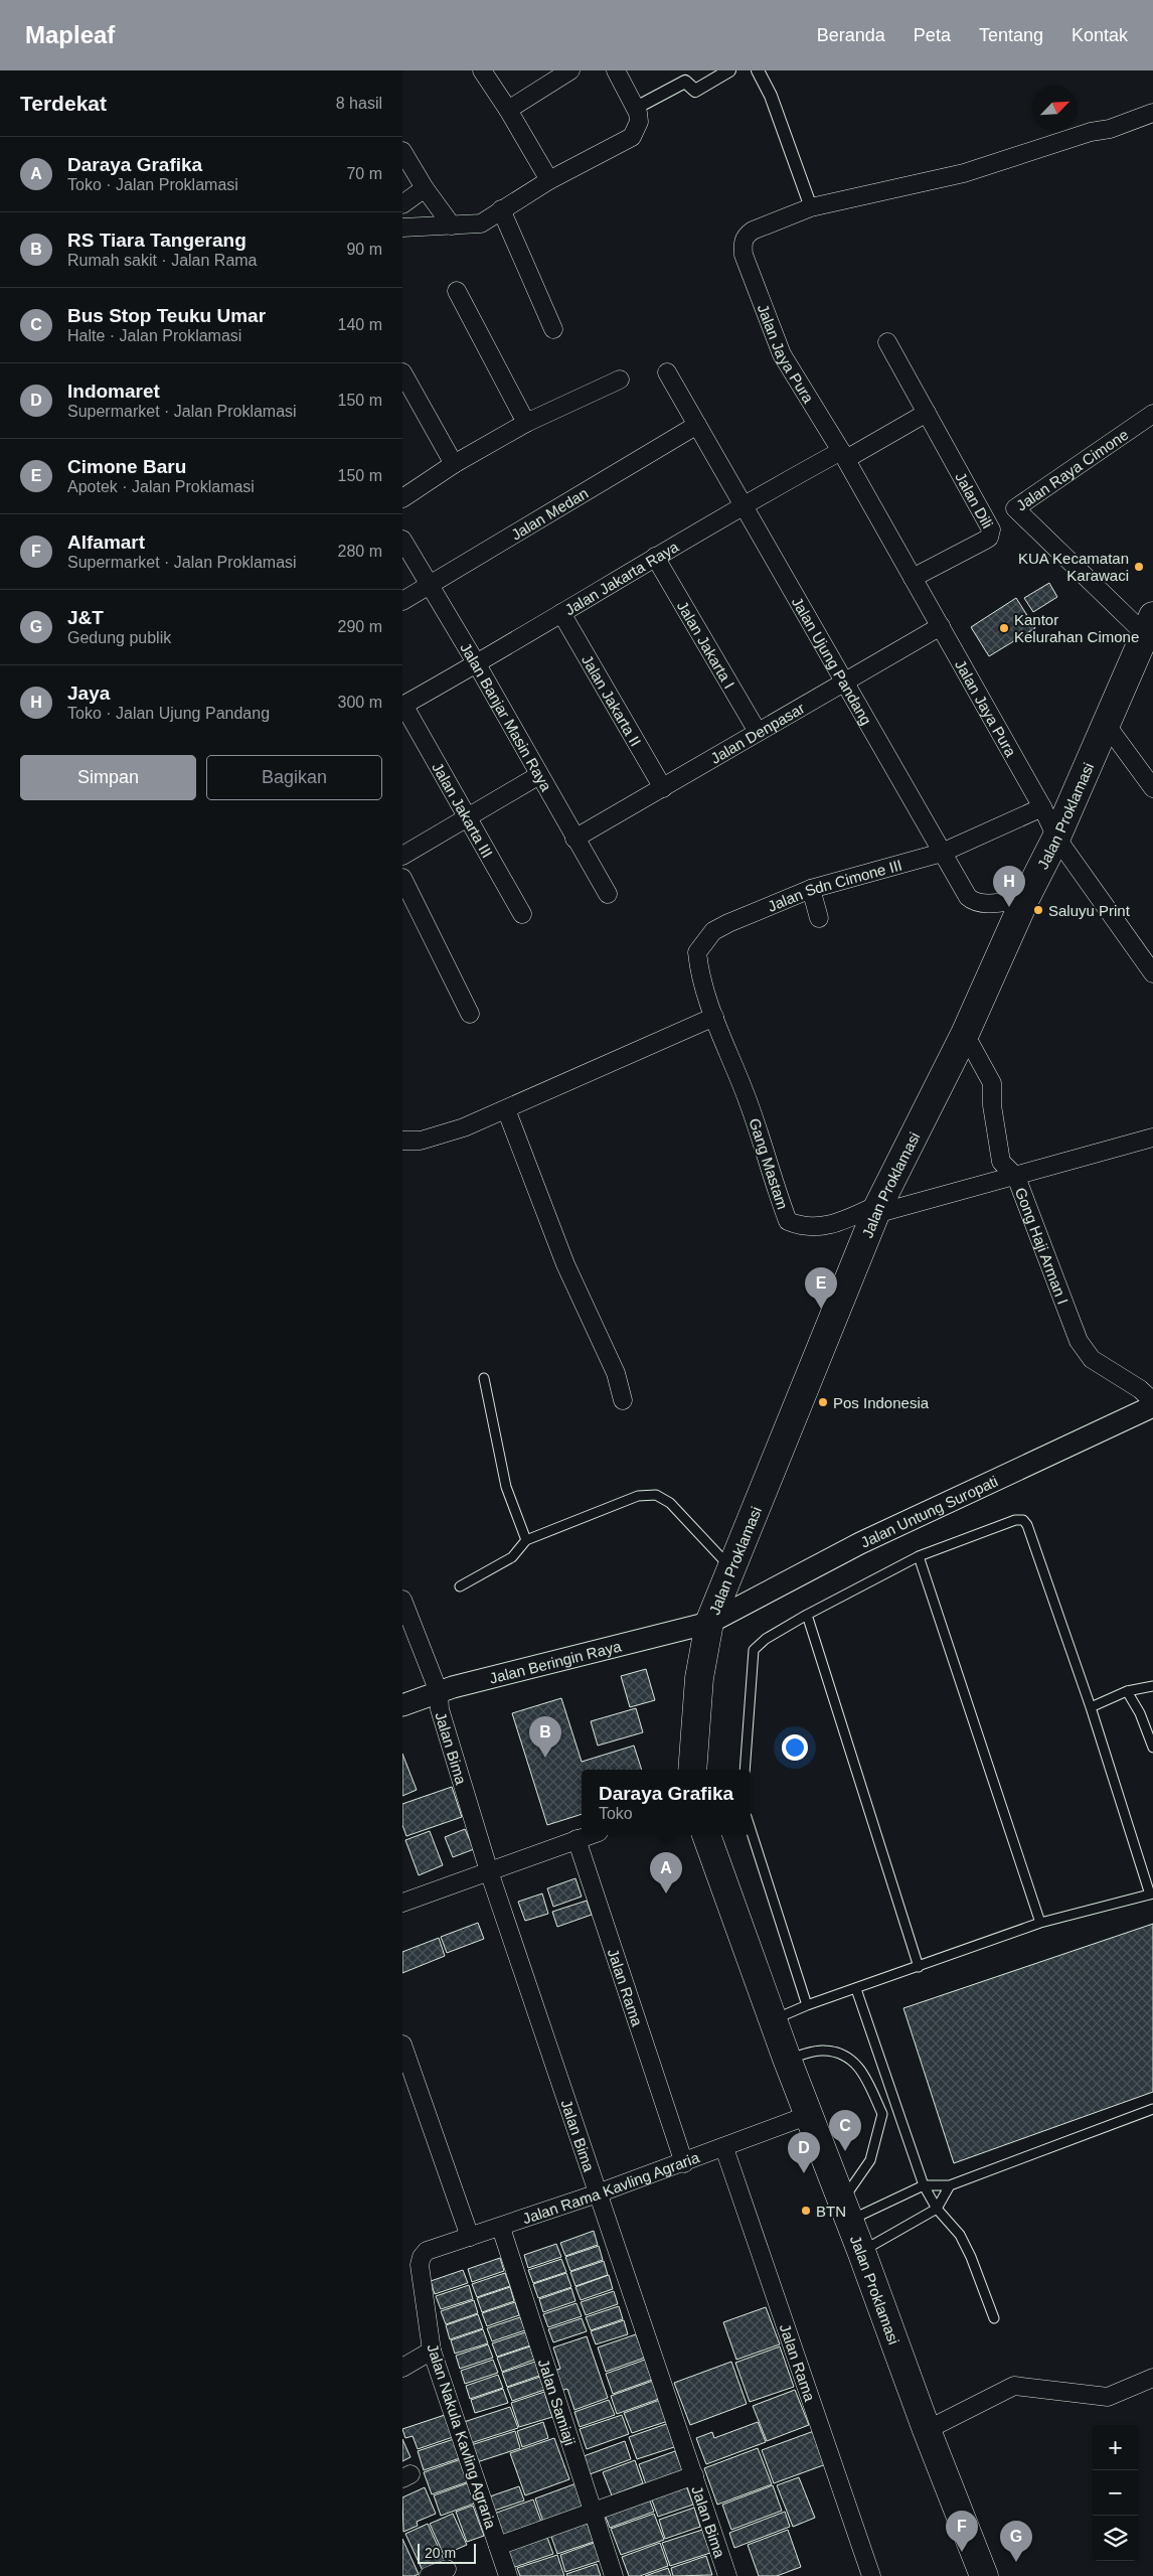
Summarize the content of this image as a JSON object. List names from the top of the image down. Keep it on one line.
{"streets":{"main road":["Jalan Proklamasi"],"street":["Jalan Jaya Pura","Jalan Raya Cimone","Jalan Dili","Jalan Medan","Jalan Jakarta Raya","Jalan Jakarta I","Jalan Ujung Pandang","Jalan Jakarta II","Jalan Banjar Masin Raya","Jalan Denpasar","Jalan Jakarta III","Jalan Sdn Cimone III","Gang Mastam","Gong Haji Arman I","Jalan Untung Suropati","Jalan Beringin Raya","Jalan Bima","Jalan Rama","Jalan Rama Kavling Agraria","Jalan Samiaji","Jalan Nakula Kavling Agraria"]},"crossings":[["Jalan Jaya Pura","Jalan Dili"],["Jalan Jaya Pura","Jalan Jakarta Raya"],["Jalan Jaya Pura","Jalan Denpasar"],["Jalan Jaya Pura","Jalan Proklamasi"],["Jalan Jaya Pura","Jalan Sdn Cimone III"],["Jalan Raya Cimone","Jalan Proklamasi"],["Jalan Medan","Jalan Ujung Pandang"],["Jalan Medan","Jalan Banjar Masin Raya"],["Jalan Jakarta Raya","Jalan Jakarta I"],["Jalan Jakarta Raya","Jalan Ujung Pandang"],["Jalan Jakarta Raya","Jalan Jakarta II"],["Jalan Jakarta Raya","Jalan Banjar Masin Raya"],["Jalan Jakarta Raya","Jalan Jakarta III"],["Jalan Jakarta I","Jalan Denpasar"],["Jalan Ujung Pandang","Jalan Denpasar"],["Jalan Ujung Pandang","Jalan Proklamasi"],["Jalan Ujung Pandang","Jalan Sdn Cimone III"],["Jalan Jakarta II","Jalan Denpasar"],["Jalan Banjar Masin Raya","Jalan Denpasar"],["Jalan Proklamasi","Gang Mastam"],["Jalan Proklamasi","Gong Haji Arman I"],["Jalan Proklamasi","Jalan Untung Suropati"],["Jalan Proklamasi","Jalan Beringin Raya"],["Jalan Proklamasi","Jalan Rama Kavling Agraria"],["Jalan Sdn Cimone III","Gang Mastam"],["Jalan Untung Suropati","Jalan Beringin Raya"],["Jalan Beringin Raya","Jalan Bima"],["Jalan Bima","Jalan Rama Kavling Agraria"],["Jalan Rama","Jalan Rama Kavling Agraria"],["Jalan Rama Kavling Agraria","Jalan Samiaji"],["Jalan Rama Kavling Agraria","Jalan Nakula Kavling Agraria"]],"places":["KUA Kecamatan Karawaci","Kantor Kelurahan Cimone","Saluyu Print","Pos Indonesia","BTN"],"scale_bar":"20 m","north":"top right","page":{"header":"Mapleaf","nav":["Beranda","Peta","Tentang","Kontak"],"heading":["Terdekat","8 hasil"],"list":[{"mark":"A","name":"Daraya Grafika","note":"Toko · Jalan Proklamasi","value":"70 m"},{"mark":"B","name":"RS Tiara Tangerang","note":"Rumah sakit · Jalan Rama","value":"90 m"},{"mark":"C","name":"Bus Stop Teuku Umar","note":"Halte · Jalan Proklamasi","value":"140 m"},{"mark":"D","name":"Indomaret","note":"Supermarket · Jalan Proklamasi","value":"150 m"},{"mark":"E","name":"Cimone Baru","note":"Apotek · Jalan Proklamasi","value":"150 m"},{"mark":"F","name":"Alfamart","note":"Supermarket · Jalan Proklamasi","value":"280 m"},{"mark":"G","name":"J&T","note":"Gedung publik","value":"290 m"},{"mark":"H","name":"Jaya","note":"Toko · Jalan Ujung Pandang","value":"300 m"}],"buttons":["Simpan","Bagikan"],"pins":["H","E","B","A","C","D","F","G"],"popup":["Daraya Grafika","Toko"],"map_buttons":["+","−"],"scale":"20 m"}}
